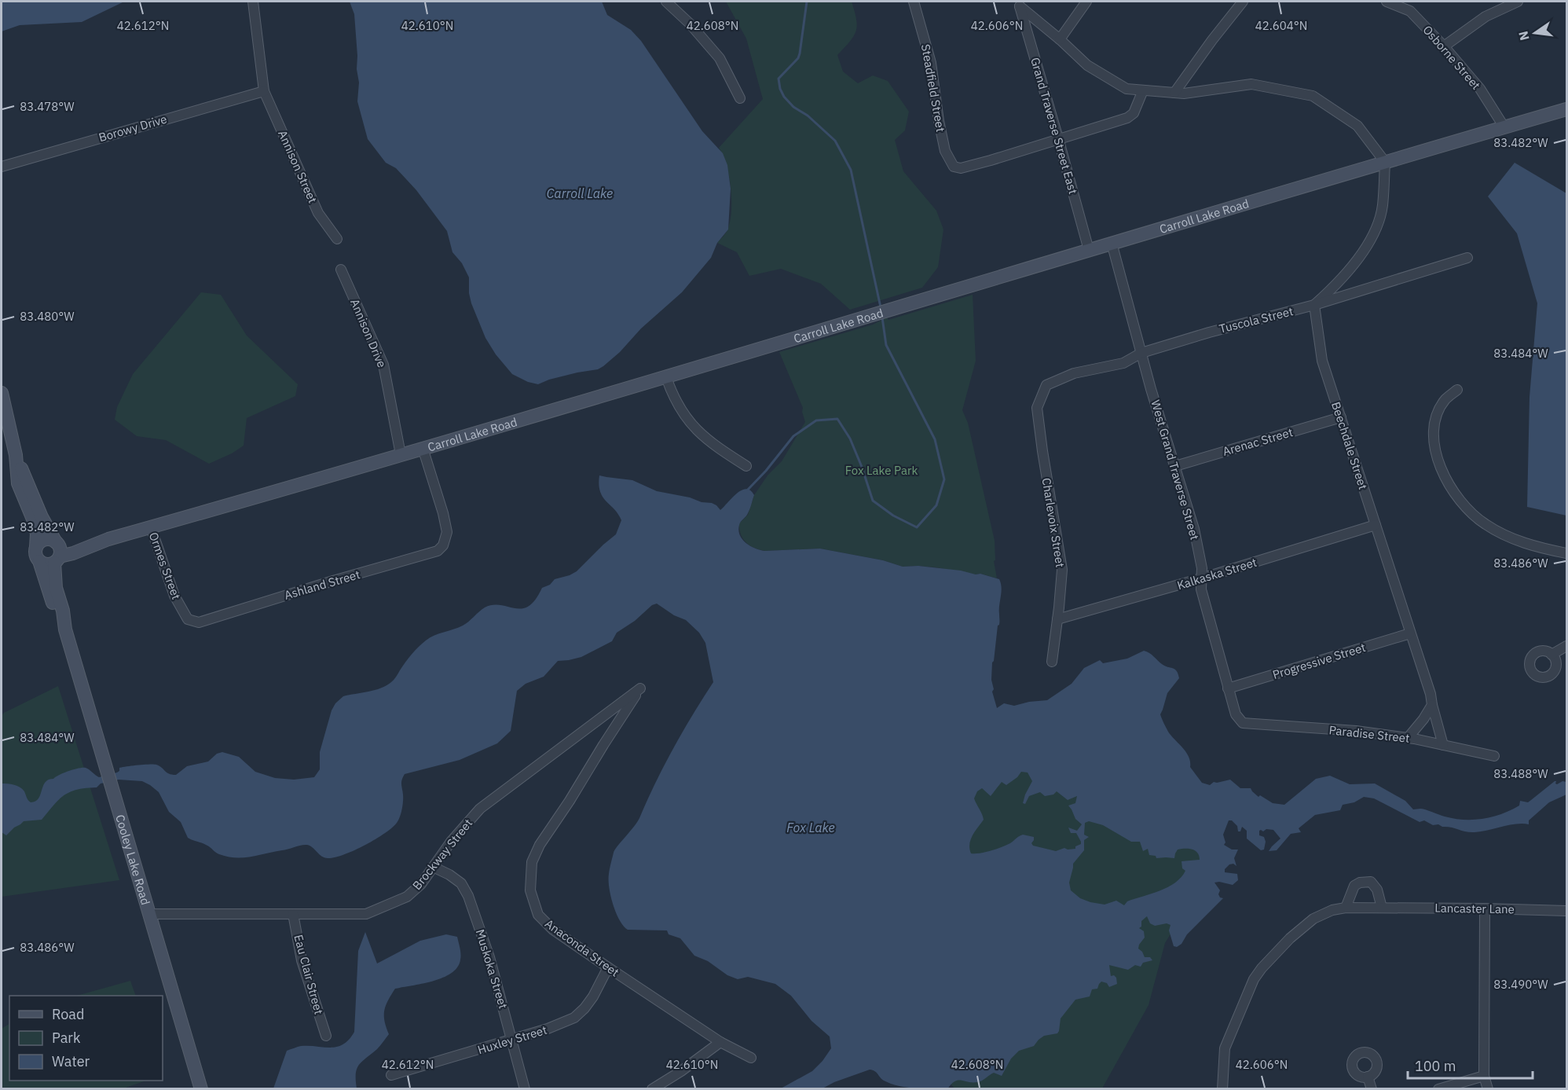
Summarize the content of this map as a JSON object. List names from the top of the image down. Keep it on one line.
{"streets":{"street":["Osborne Street","Steadfield Street","Grand Traverse Street East","Borowy Drive","Annison Street","Carroll Lake Road","Tuscola Street","Annison Drive","Arenac Street","Beechdale Street","West Grand Traverse Street","Charlevoix Street","Ormes Street","Kalkaska Street","Ashland Street","Progressive Street","Paradise Street","Brockway Street","Cooley Lake Road","Lancaster Lane","Anaconda Street","Muskoka Street","Eau Clair Street","Huxley Street"]},"crossings":[["Osborne Street","Carroll Lake Road"],["Steadfield Street","Grand Traverse Street East"],["Grand Traverse Street East","Carroll Lake Road"],["Borowy Drive","Annison Street"],["Carroll Lake Road","Annison Drive"],["Carroll Lake Road","West Grand Traverse Street"],["Carroll Lake Road","Ormes Street"],["Carroll Lake Road","Ashland Street"],["Carroll Lake Road","Cooley Lake Road"],["Tuscola Street","Beechdale Street"],["Tuscola Street","West Grand Traverse Street"],["Tuscola Street","Charlevoix Street"],["Arenac Street","Beechdale Street"],["Arenac Street","West Grand Traverse Street"],["Beechdale Street","Kalkaska Street"],["Beechdale Street","Progressive Street"],["Beechdale Street","Paradise Street"],["West Grand Traverse Street","Kalkaska Street"],["West Grand Traverse Street","Progressive Street"],["West Grand Traverse Street","Paradise Street"],["Charlevoix Street","Kalkaska Street"],["Ormes Street","Ashland Street"],["Brockway Street","Cooley Lake Road"],["Brockway Street","Anaconda Street"],["Brockway Street","Muskoka Street"],["Brockway Street","Eau Clair Street"],["Anaconda Street","Huxley Street"],["Muskoka Street","Huxley Street"]],"water":["Carroll Lake","Fox Lake"],"parks":["Fox Lake Park"],"legend":["Road","Park","Water"],"scale_bar":"100 m","north":"left","coordinates":["42.612°N","42.610°N","42.608°N","42.606°N","42.604°N","83.478°W","83.482°W","83.480°W","83.484°W","83.486°W","83.488°W","83.490°W"]}
